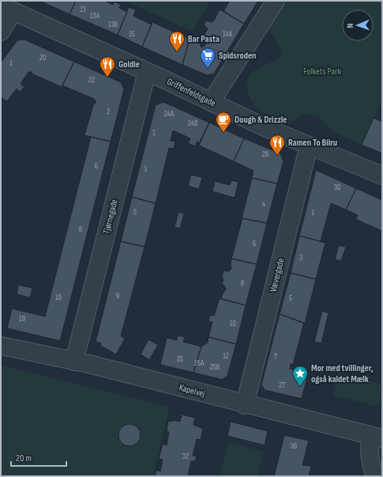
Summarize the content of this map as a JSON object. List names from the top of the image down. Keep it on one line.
{"streets":{"street":["Griffenfeldsgade","Tjørnegade","Vævergade","Kapelvej"]},"crossings":[["Griffenfeldsgade","Tjørnegade"],["Griffenfeldsgade","Vævergade"],["Tjørnegade","Kapelvej"],["Vævergade","Kapelvej"]],"parks":["Folkets Park"],"places":{"restaurant":["Bar Pasta","Goldie","Ramen To Bíiru"],"supermarket":["Spidsroden"],"cafe":["Dough & Drizzle"],"place":["Mor med tvillinger, også kaldet Mælk"]},"house_numbers":["13","13A","13B","15","14A","20","1","22","2","24A","24B","1","28","6","3","30","4","5","1","8","6","3","8","9","10","5","19","10","12","7","25","25A","25B","27","36","32"],"scale_bar":"20 m","north":"left"}
